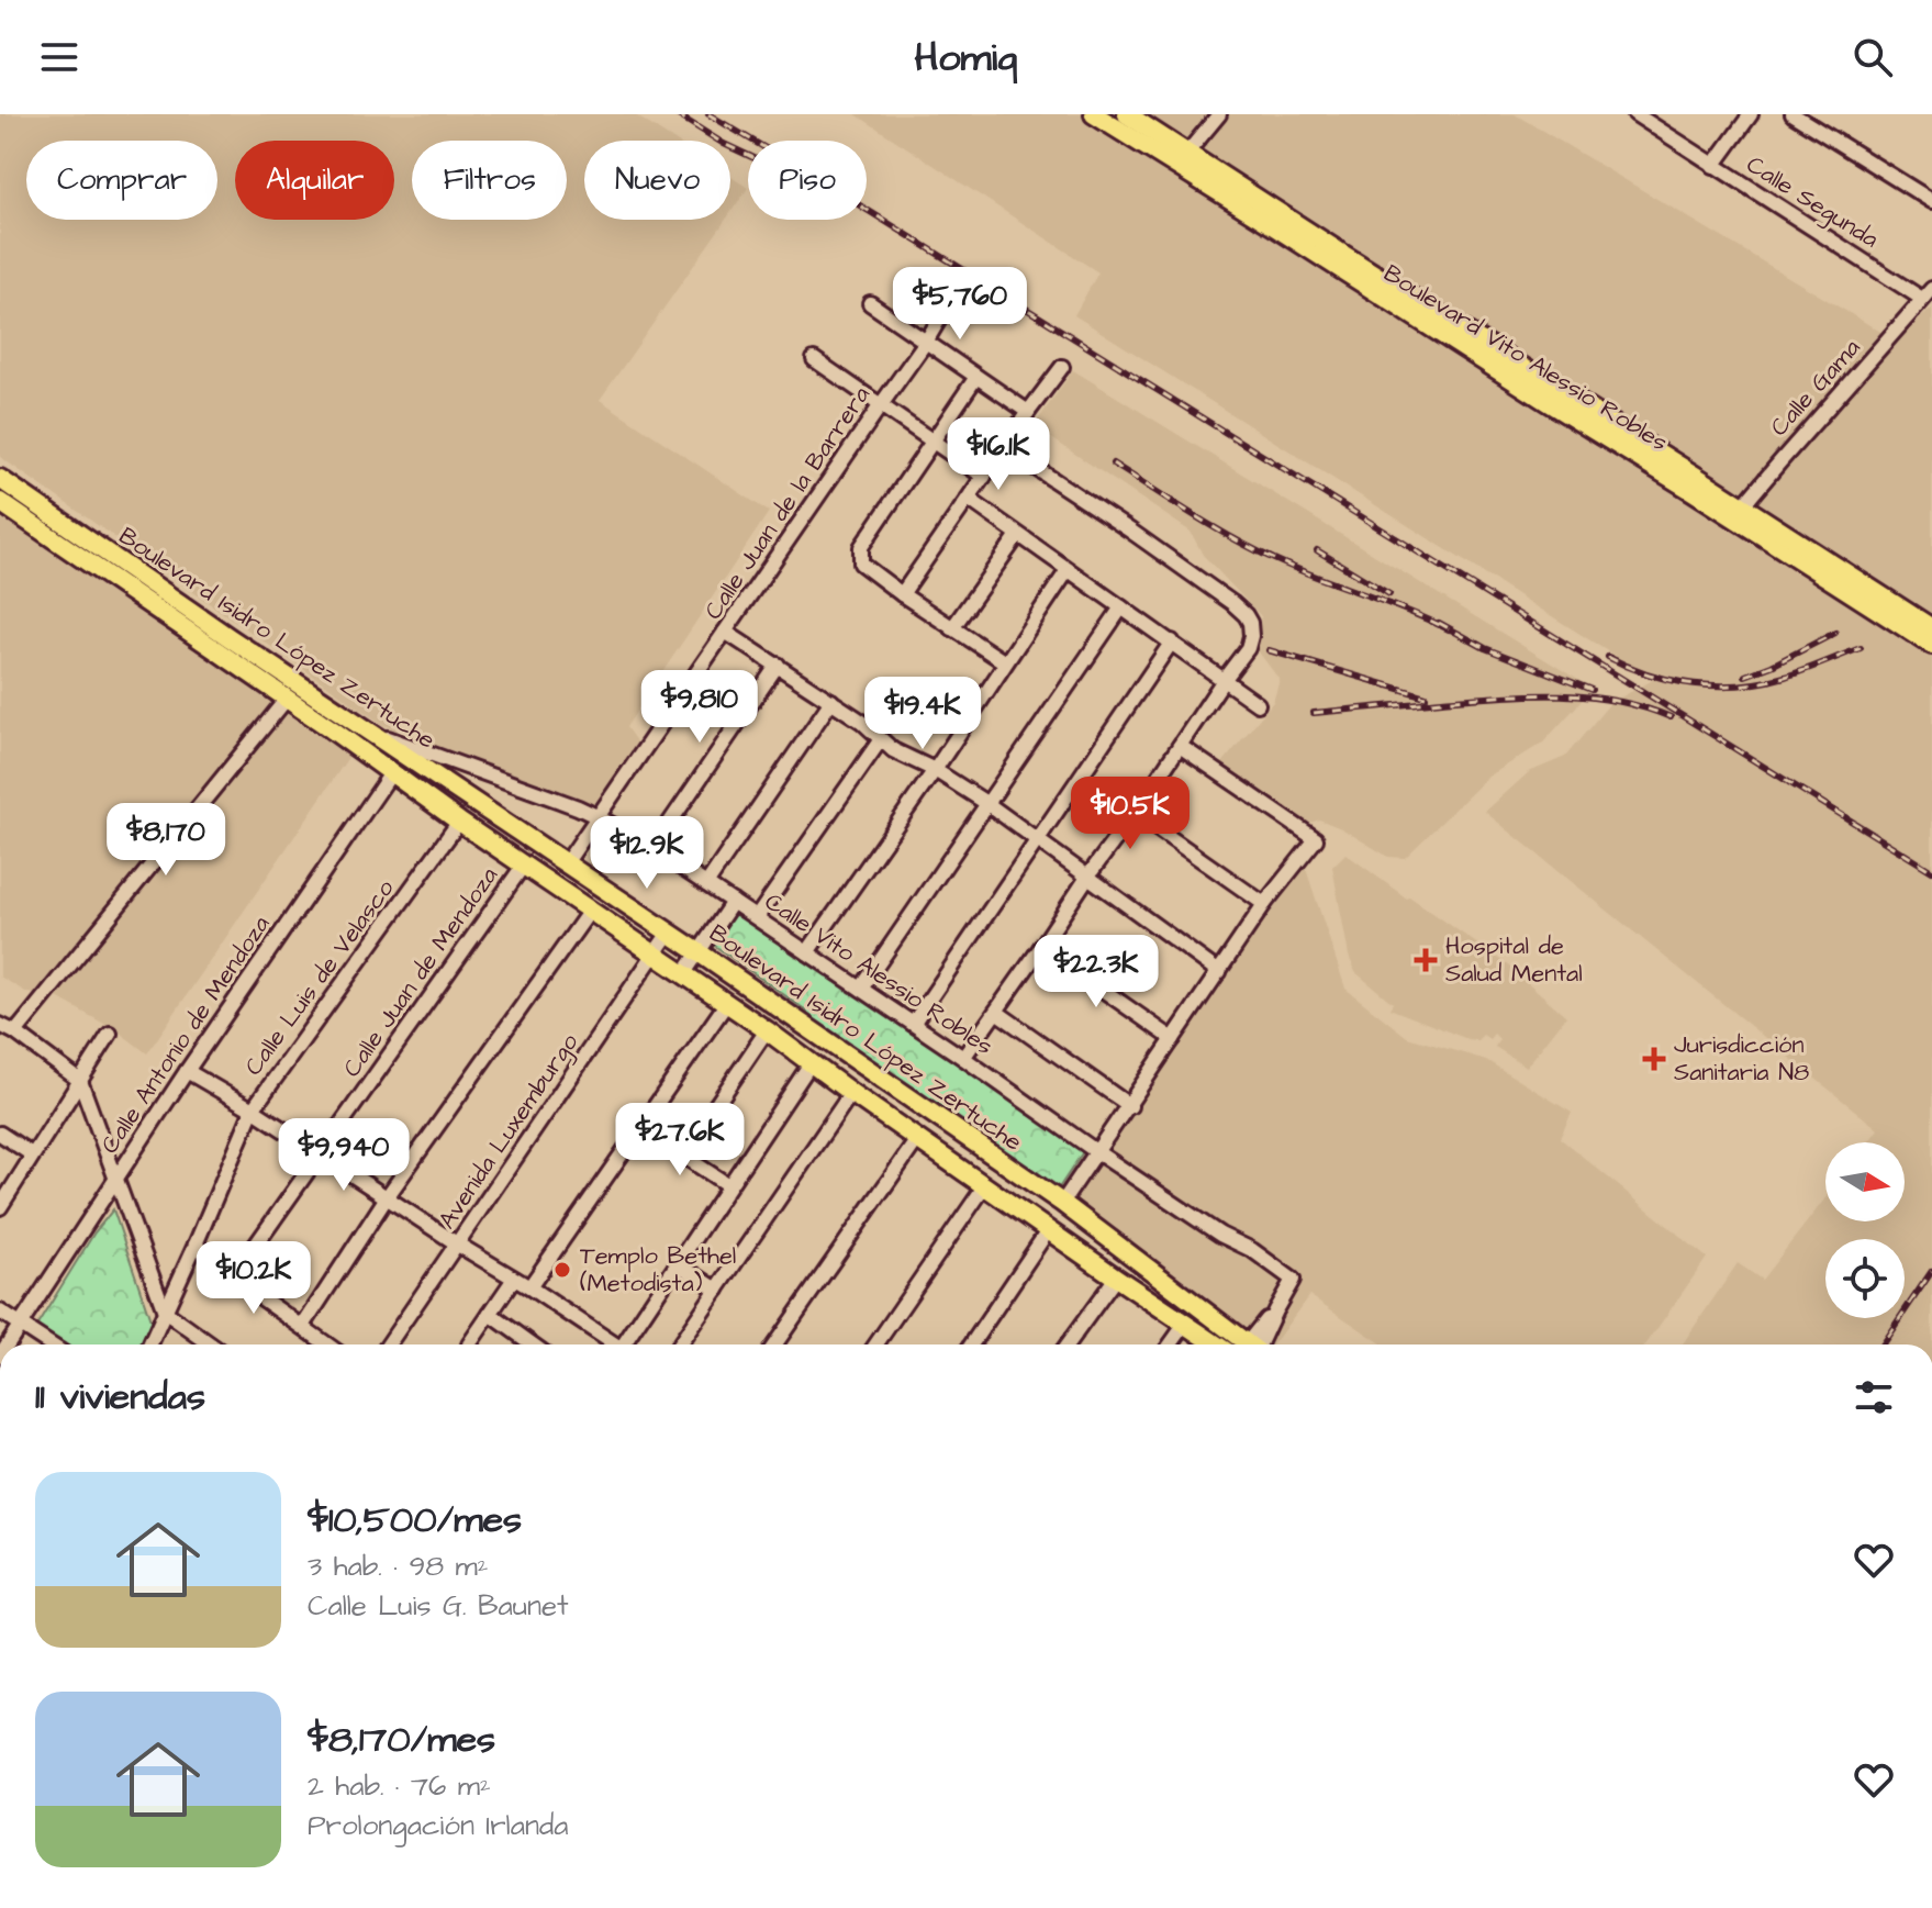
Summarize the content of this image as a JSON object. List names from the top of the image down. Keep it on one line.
{"streets":{"main road":["Boulevard Vito Alessio Robles","Boulevard Isidro López Zertuche"],"street":["Calle Segunda","Calle Gama","Calle Juan de la Barrera","Calle Juan de Mendoza","Calle Vito Alessio Robles","Calle Luis de Velasco","Calle Antonio de Mendoza","Avenida Luxemburgo"]},"crossings":[["Calle Segunda","Calle Gama"],["Boulevard Vito Alessio Robles","Calle Gama"],["Calle Juan de la Barrera","Boulevard Isidro López Zertuche"],["Calle Juan de la Barrera","Calle Vito Alessio Robles"],["Boulevard Isidro López Zertuche","Calle Juan de Mendoza"],["Boulevard Isidro López Zertuche","Calle Vito Alessio Robles"],["Boulevard Isidro López Zertuche","Calle Luis de Velasco"],["Boulevard Isidro López Zertuche","Calle Antonio de Mendoza"],["Boulevard Isidro López Zertuche","Avenida Luxemburgo"]],"places":{"health":["Hospital de Salud Mental","Jurisdicción Sanitaria N8"],"other":["Templo Bethel (Metodista)"]},"north":"right","page":{"header":"Homiq","chip":["Comprar","Alquilar","Filtros","Nuevo","Piso"],"price":["$5,760","$16.1K","$9,810","$19.4K","$10.5K","$8,170","$12.9K","$22.3K","$27.6K","$9,940","$10.2K"],"heading":"11 viviendas","list":[{"name":"$10,500/mes","note":"3 hab. · 98 m² · Calle Luis G. Baunet"},{"name":"$8,170/mes","note":"2 hab. · 76 m² · Prolongación Irlanda"}]}}
